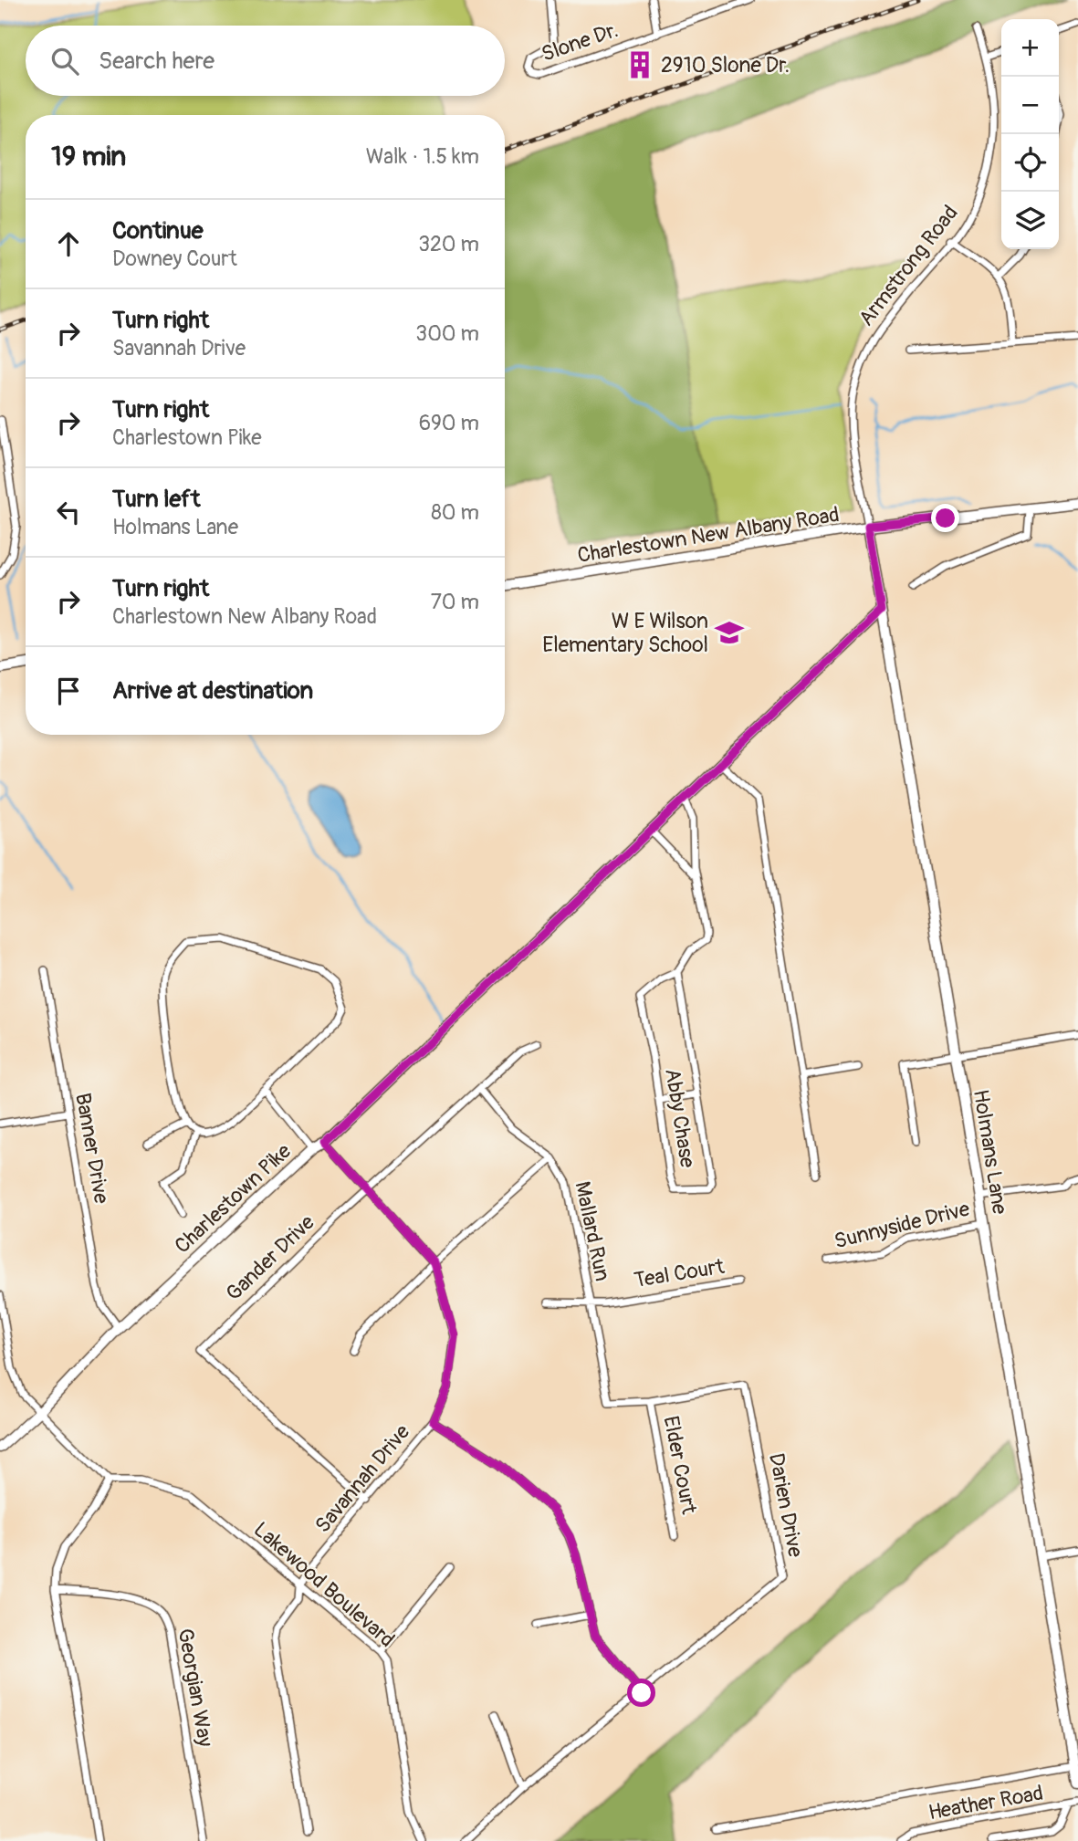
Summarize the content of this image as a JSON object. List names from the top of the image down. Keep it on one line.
{"streets":{"main road":["Charlestown New Albany Road","Holmans Lane","Charlestown Pike"],"street":["Slone Dr.","Armstrong Road","Abby Chase","Banner Drive","Sunnyside Drive","Mallard Run","Gander Drive","Teal Court","Elder Court","Savannah Drive","Darien Drive","Lakewood Boulevard","Georgian Way","Heather Road"]},"crossings":[["Armstrong Road","Charlestown New Albany Road"],["Armstrong Road","Holmans Lane"],["Charlestown New Albany Road","Holmans Lane"],["Abby Chase","Charlestown Pike"],["Banner Drive","Charlestown Pike"],["Holmans Lane","Charlestown Pike"],["Holmans Lane","Sunnyside Drive"],["Charlestown Pike","Savannah Drive"],["Mallard Run","Gander Drive"],["Mallard Run","Teal Court"],["Mallard Run","Darien Drive"],["Gander Drive","Savannah Drive"],["Teal Court","Darien Drive"],["Elder Court","Darien Drive"],["Savannah Drive","Lakewood Boulevard"]],"places":{"building":["2910 Slone Dr."],"school or university":["W E Wilson Elementary School"]},"page":{"map_buttons":["+","−"],"search":"Search here","heading":["19 min","Walk · 1.5 km"],"list":[["Continue","Downey Court","320 m"],["Turn right","Savannah Drive","300 m"],["Turn right","Charlestown Pike","690 m"],["Turn left","Holmans Lane","80 m"],["Turn right","Charlestown New Albany Road","70 m"],"Arrive at destination"]}}
